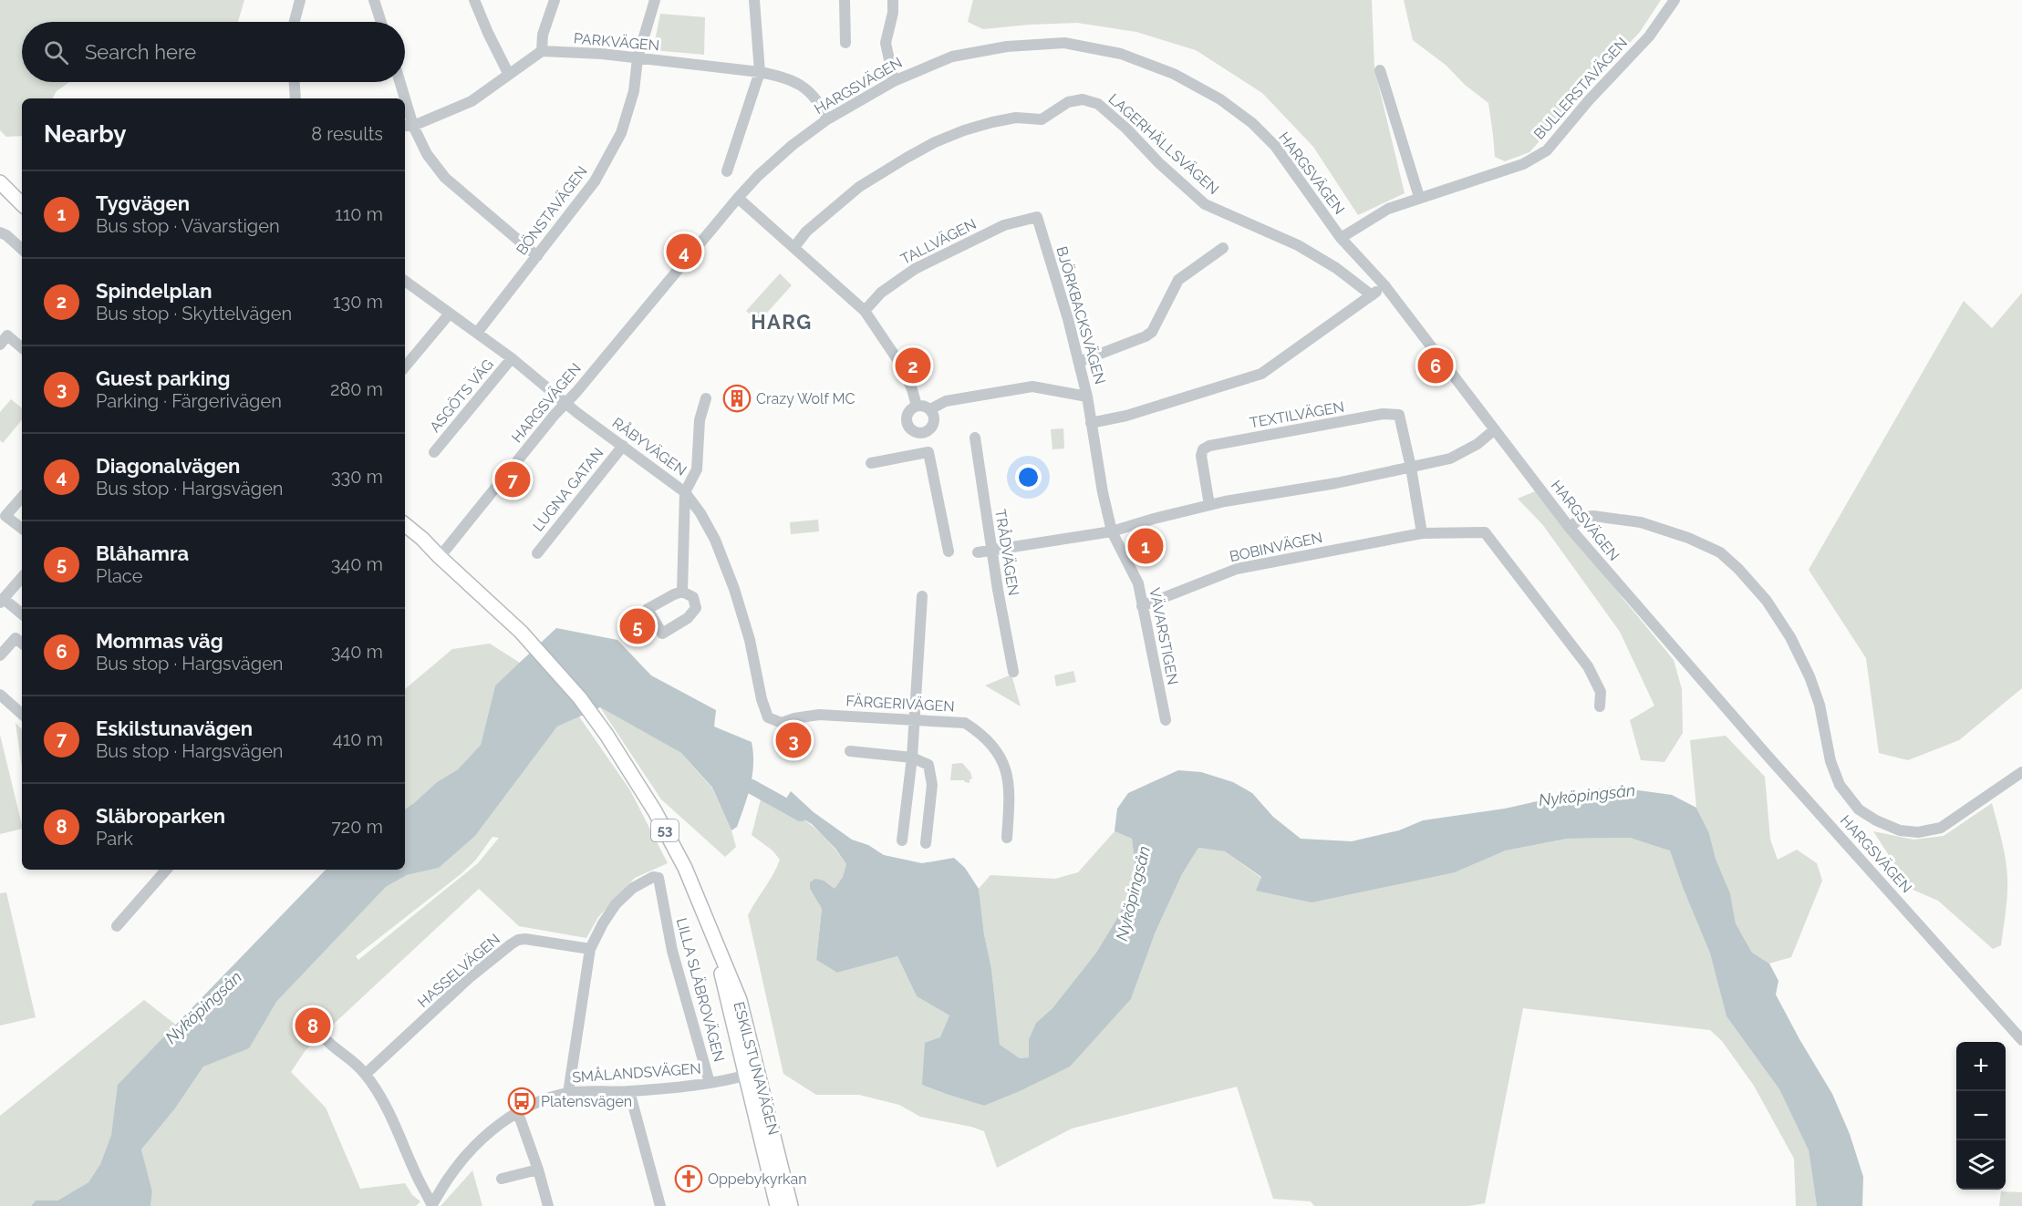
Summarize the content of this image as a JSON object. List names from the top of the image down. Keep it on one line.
{"streets":{"main road":["53","ESKILSTUNAVÄGEN"],"street":["PARKVÄGEN","HARGSVÄGEN","BULLERSTAVÄGEN","LAGERHÄLLSVÄGEN","BÖNSTAVÄGEN","TALLVÄGEN","BJÖRKBACKSVÄGEN","ASGÖTS VÄG","TEXTILVÄGEN","RÅBYVÄGEN","LUGNA GATAN","BOBINVÄGEN","TRÅDVÄGEN","VÄVARSTIGEN","FÄRGERIVÄGEN","HASSELVÄGEN","LILLA SLÄBROVÄGEN","SMÅLANDSVÄGEN"]},"crossings":[["PARKVÄGEN","HARGSVÄGEN"],["PARKVÄGEN","BÖNSTAVÄGEN"],["HARGSVÄGEN","BULLERSTAVÄGEN"],["HARGSVÄGEN","RÅBYVÄGEN"],["HARGSVÄGEN","ESKILSTUNAVÄGEN"],["BÖNSTAVÄGEN","RÅBYVÄGEN"],["TALLVÄGEN","BJÖRKBACKSVÄGEN"],["BJÖRKBACKSVÄGEN","VÄVARSTIGEN"],["ASGÖTS VÄG","RÅBYVÄGEN"],["RÅBYVÄGEN","LUGNA GATAN"],["RÅBYVÄGEN","FÄRGERIVÄGEN"],["BOBINVÄGEN","VÄVARSTIGEN"],["HASSELVÄGEN","LILLA SLÄBROVÄGEN"],["LILLA SLÄBROVÄGEN","SMÅLANDSVÄGEN"],["ESKILSTUNAVÄGEN","SMÅLANDSVÄGEN"]],"districts":["HARG"],"water":["Nyköpingsån"],"places":{"building":["Crazy Wolf MC"],"bus stop":["Platensvägen"],"church":["Oppebykyrkan"]},"page":{"search":"Search here","heading":["Nearby","8 results"],"list":[{"mark":"1","name":"Tygvägen","note":"Bus stop · Vävarstigen","value":"110 m"},{"mark":"2","name":"Spindelplan","note":"Bus stop · Skyttelvägen","value":"130 m"},{"mark":"3","name":"Guest parking","note":"Parking · Färgerivägen","value":"280 m"},{"mark":"4","name":"Diagonalvägen","note":"Bus stop · Hargsvägen","value":"330 m"},{"mark":"5","name":"Blåhamra","note":"Place","value":"340 m"},{"mark":"6","name":"Mommas väg","note":"Bus stop · Hargsvägen","value":"340 m"},{"mark":"7","name":"Eskilstunavägen","note":"Bus stop · Hargsvägen","value":"410 m"},{"mark":"8","name":"Släbroparken","note":"Park","value":"720 m"}],"pins":["4","2","6","7","1","5","3","8"],"map_buttons":["+","−"]}}
